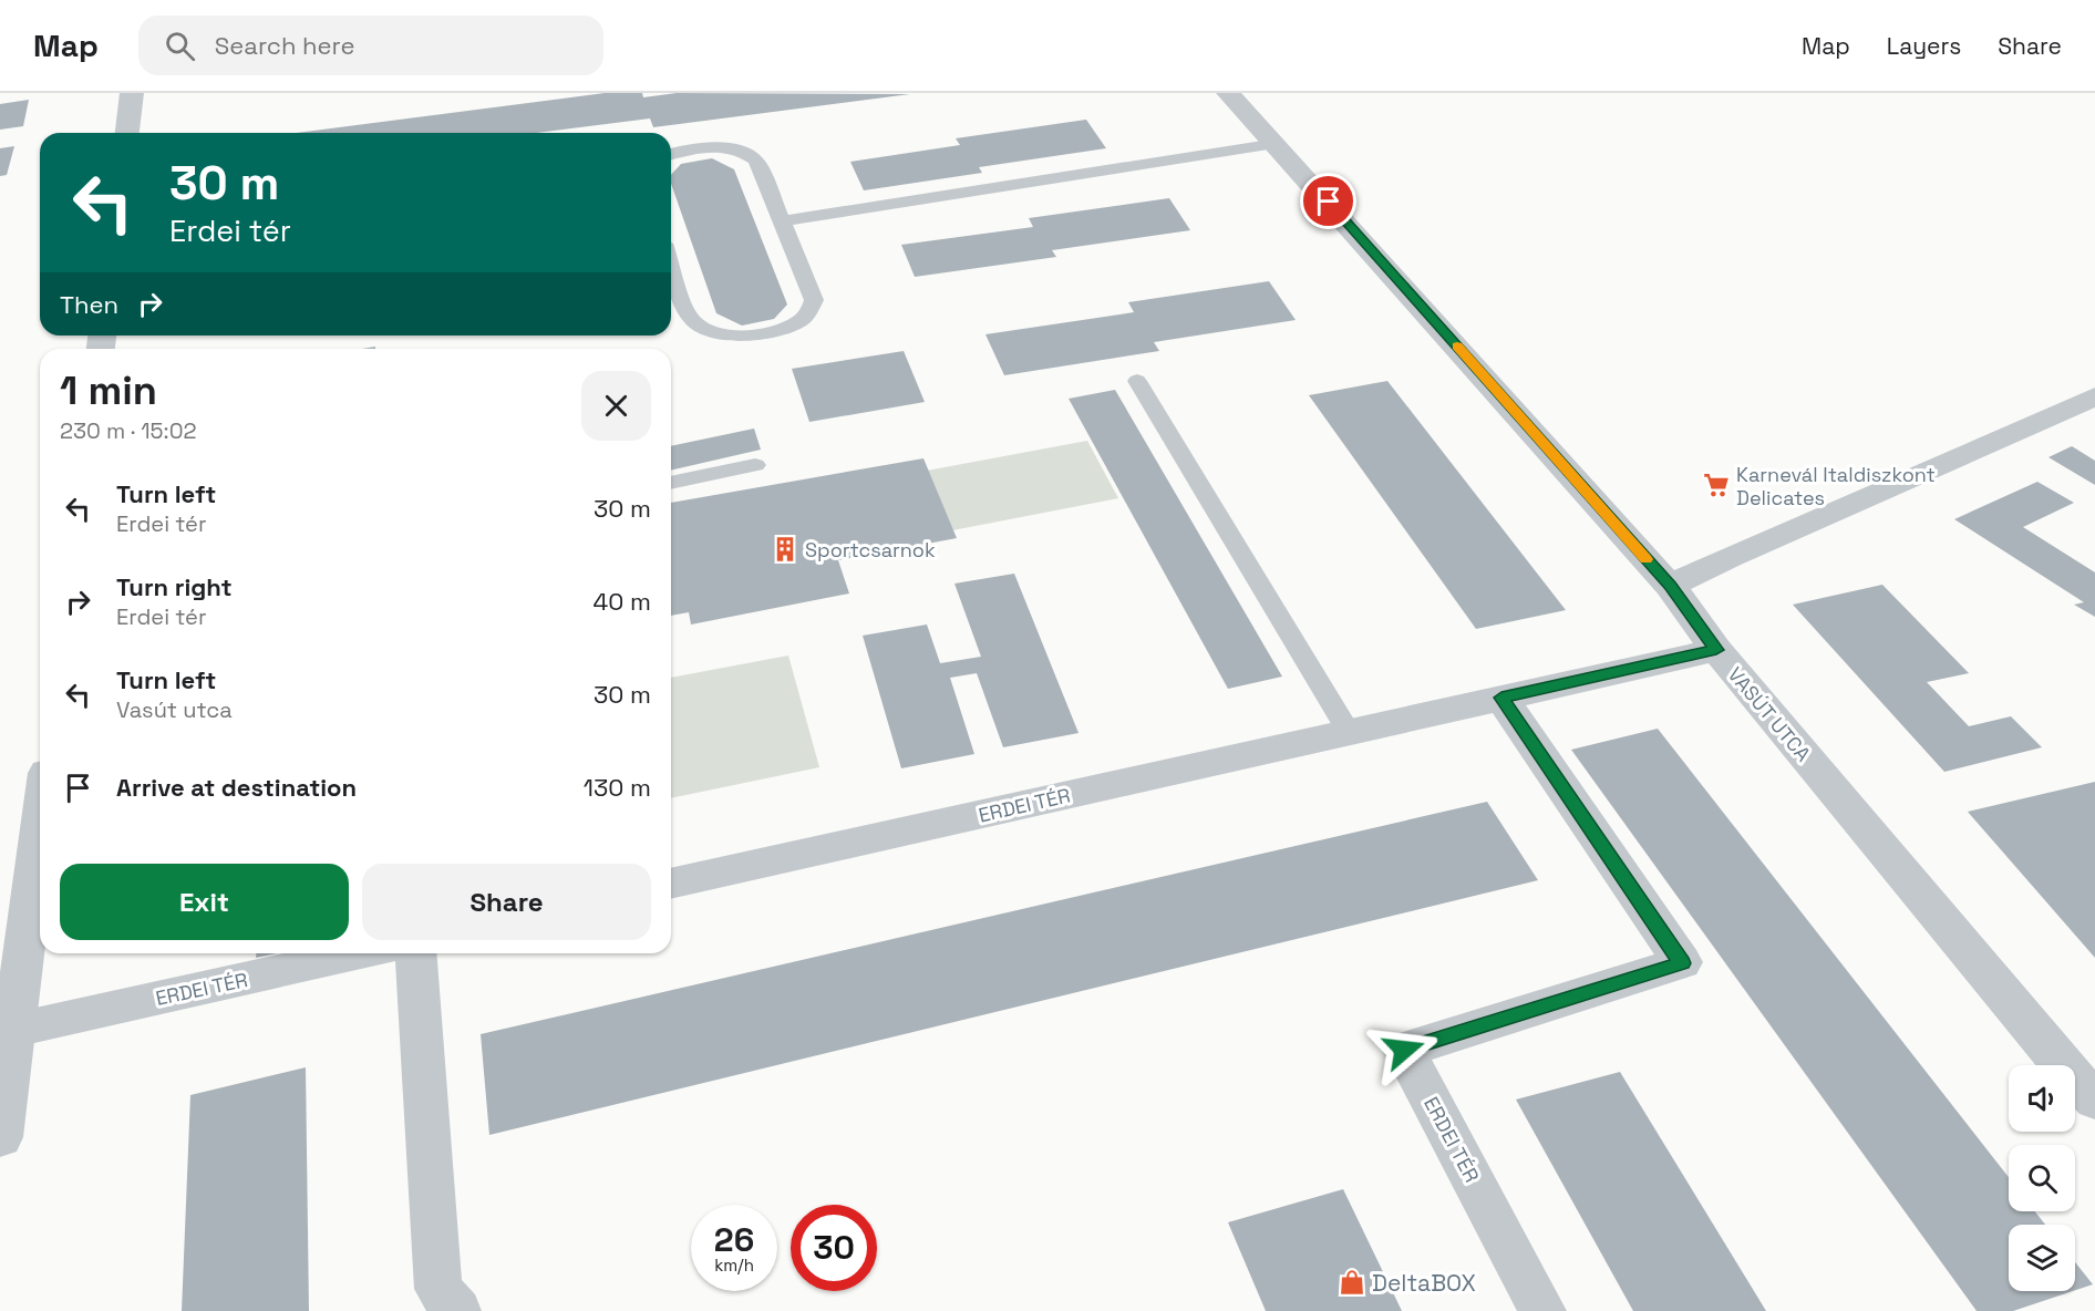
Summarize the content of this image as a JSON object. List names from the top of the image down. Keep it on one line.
{"streets":{"street":["VASÚT UTCA","ERDEI TÉR"]},"crossings":[["VASÚT UTCA","ERDEI TÉR"]],"places":{"supermarket":["Karnevál Italdiszkont Delicates"],"building":["Sportcsarnok"],"shop":["DeltaBOX"]},"page":{"header":"Map","search":"Search here","nav":["Map","Layers","Share"],"turn":["30 m","Erdei tér"],"then":"Then","heading":["1 min","230 m · 15:02"],"list":[{"name":"Turn left","note":"Erdei tér","value":"30 m"},{"name":"Turn right","note":"Erdei tér","value":"40 m"},{"name":"Turn left","note":"Vasút utca","value":"30 m"},{"name":"Arrive at destination","value":"130 m"}],"buttons":["Exit","Share"],"speed":"26 km/h","limit":"30"}}
